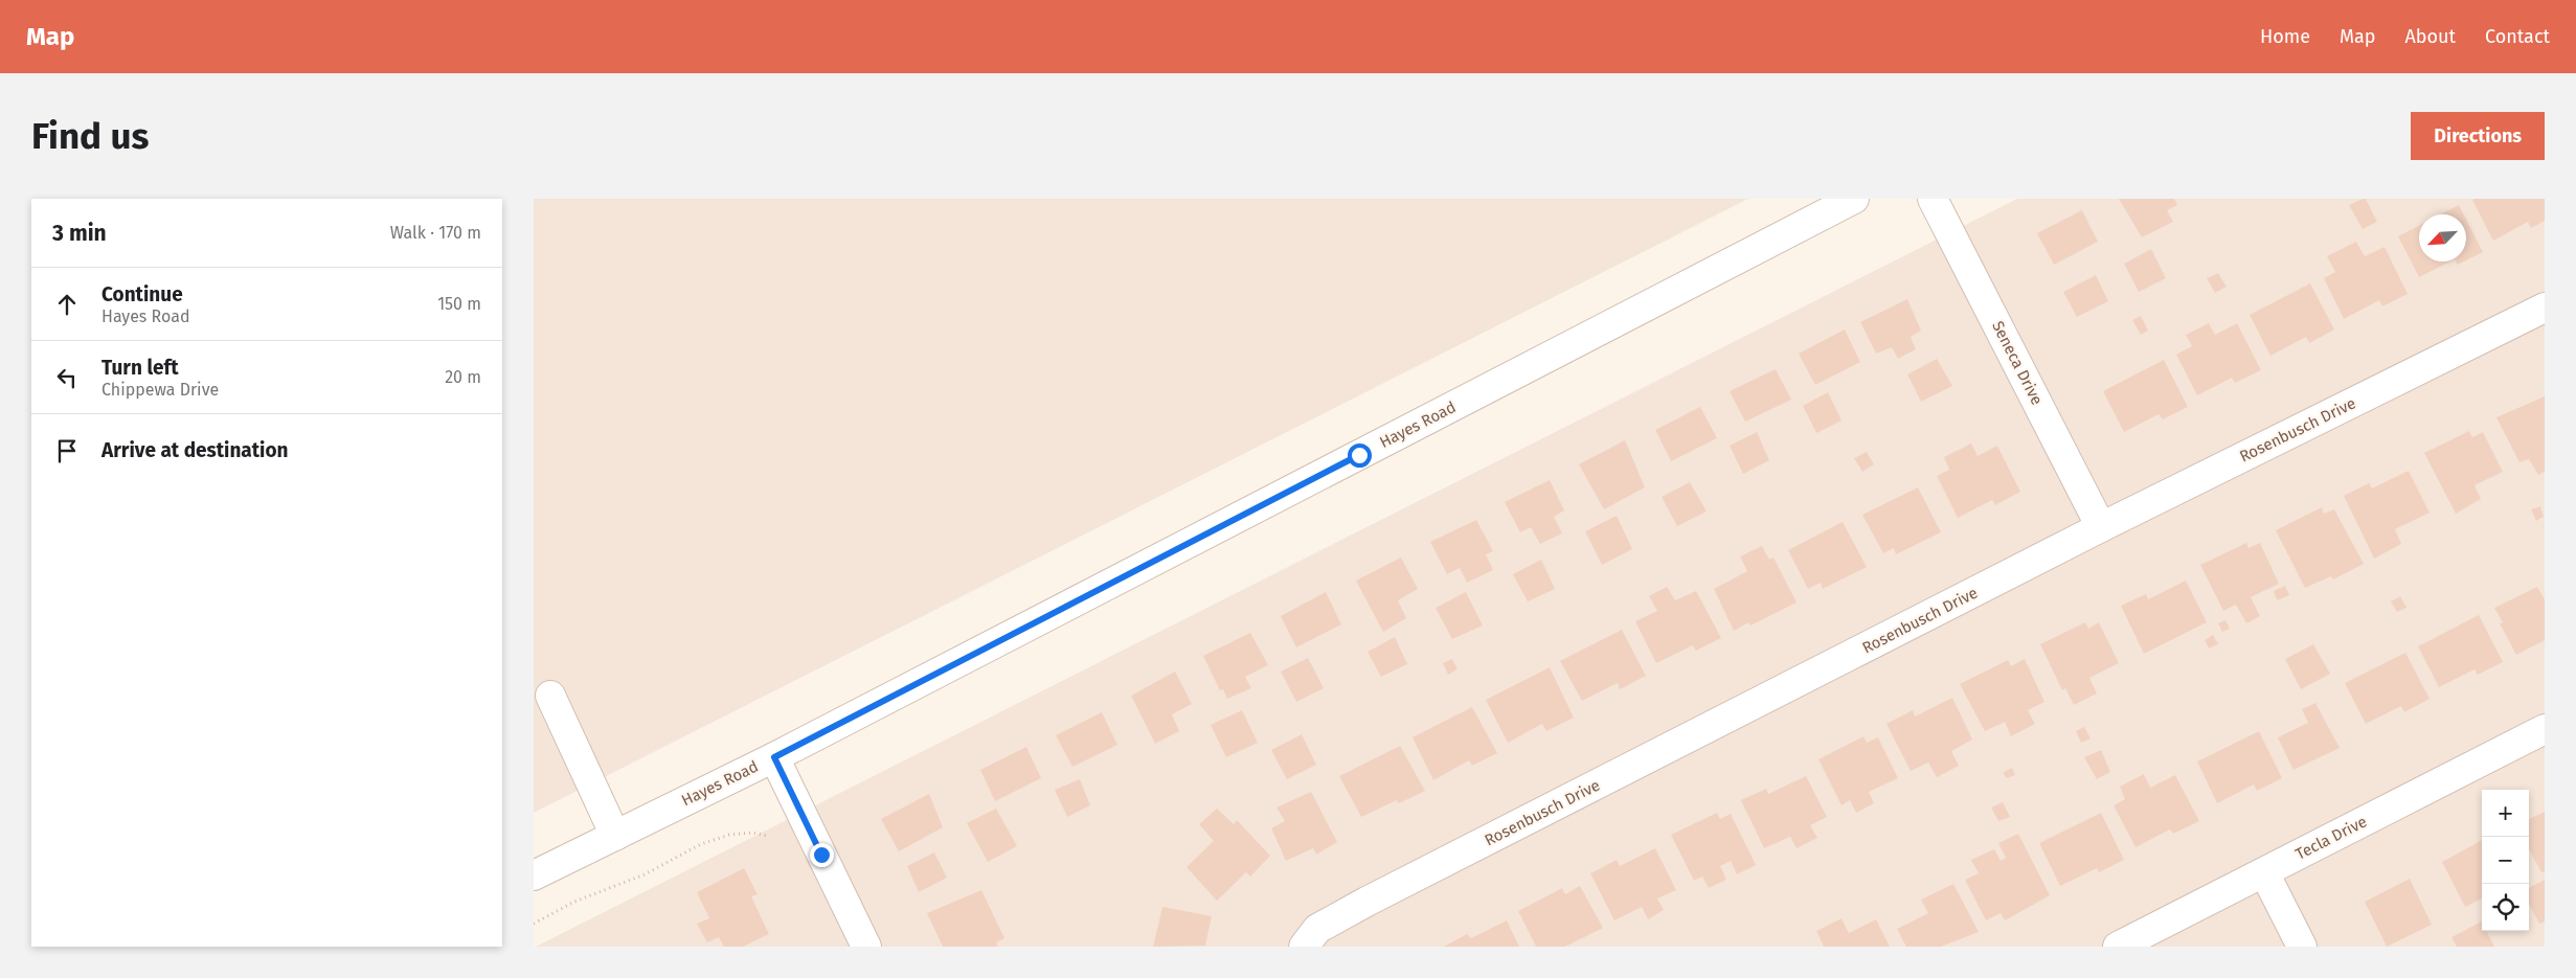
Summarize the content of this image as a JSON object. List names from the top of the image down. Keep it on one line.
{"streets":{"street":["Seneca Drive","Hayes Road","Rosenbusch Drive","Tecla Drive"]},"crossings":[["Seneca Drive","Rosenbusch Drive"]],"north":"bottom left","page":{"header":"Map","nav":["Home","Map","About","Contact"],"buttons":"Directions","title":"Find us","heading":["3 min","Walk · 170 m"],"list":[["Continue","Hayes Road","150 m"],["Turn left","Chippewa Drive","20 m"],"Arrive at destination"],"map_buttons":["+","−"]}}
